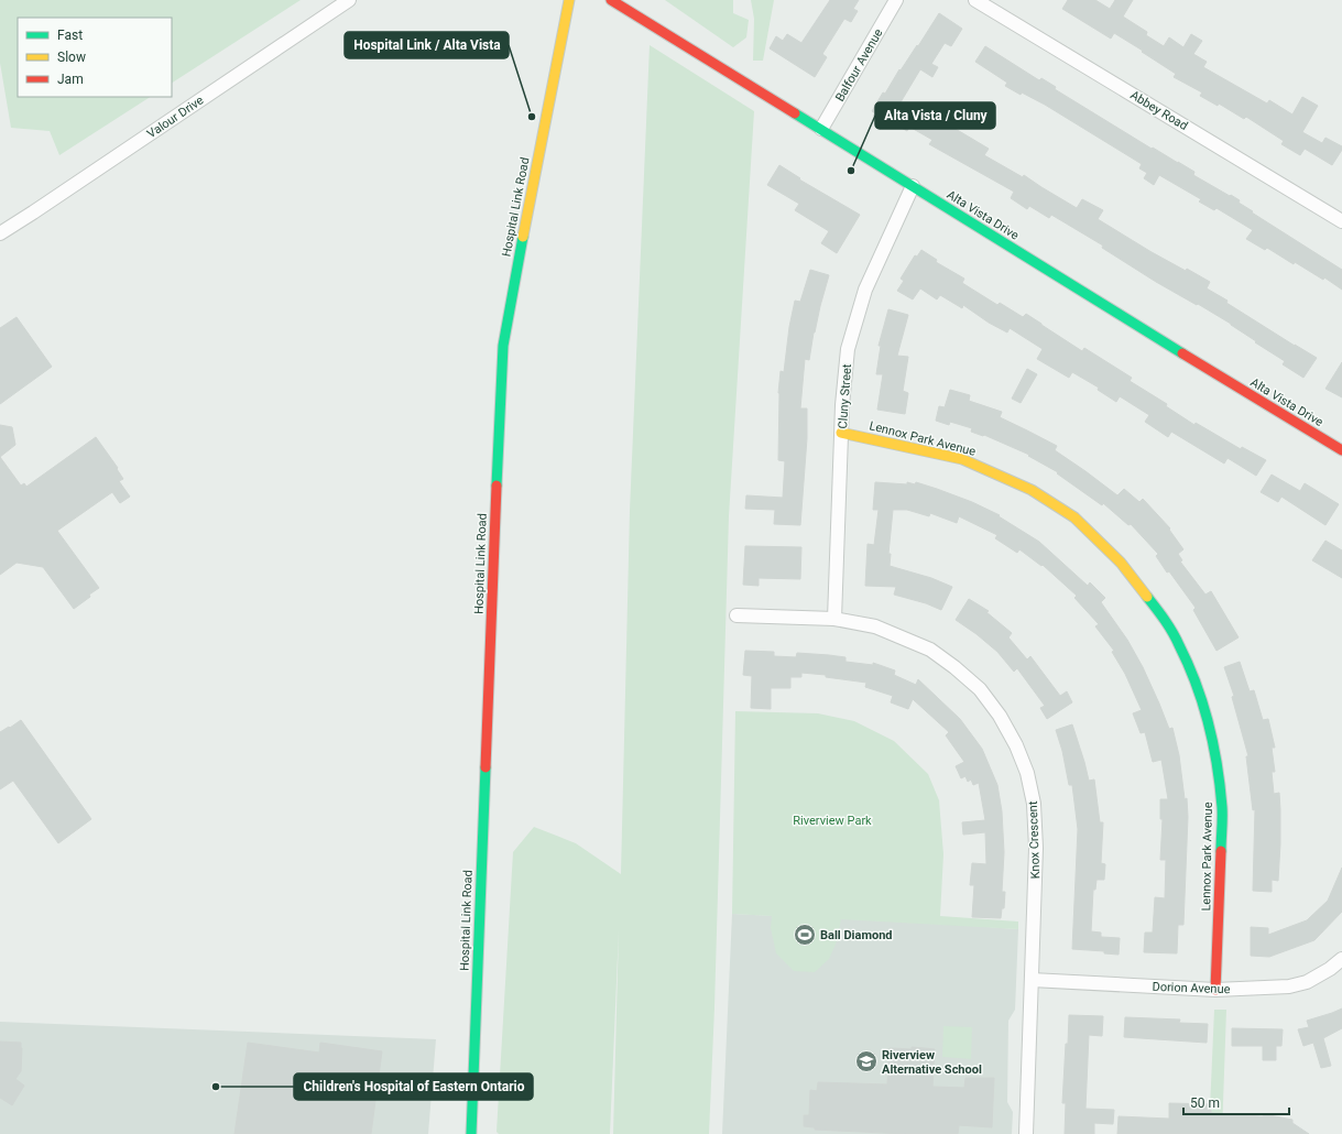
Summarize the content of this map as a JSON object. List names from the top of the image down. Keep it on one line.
{"streets":{"street":["Balfour Avenue","Abbey Road","Valour Drive","Hospital Link Road","Alta Vista Drive","Cluny Street","Lennox Park Avenue","Knox Crescent","Dorion Avenue"]},"crossings":[["Balfour Avenue","Alta Vista Drive"],["Alta Vista Drive","Cluny Street"],["Cluny Street","Lennox Park Avenue"],["Cluny Street","Knox Crescent"],["Lennox Park Avenue","Dorion Avenue"],["Knox Crescent","Dorion Avenue"]],"parks":["Riverview Park"],"places":{"other":["Hospital Link / Alta Vista","Alta Vista / Cluny","Children's Hospital of Eastern Ontario"],"sports":["Ball Diamond"],"school or university":["Riverview Alternative School"]},"legend":["Fast","Slow","Jam"],"scale_bar":"50 m"}
